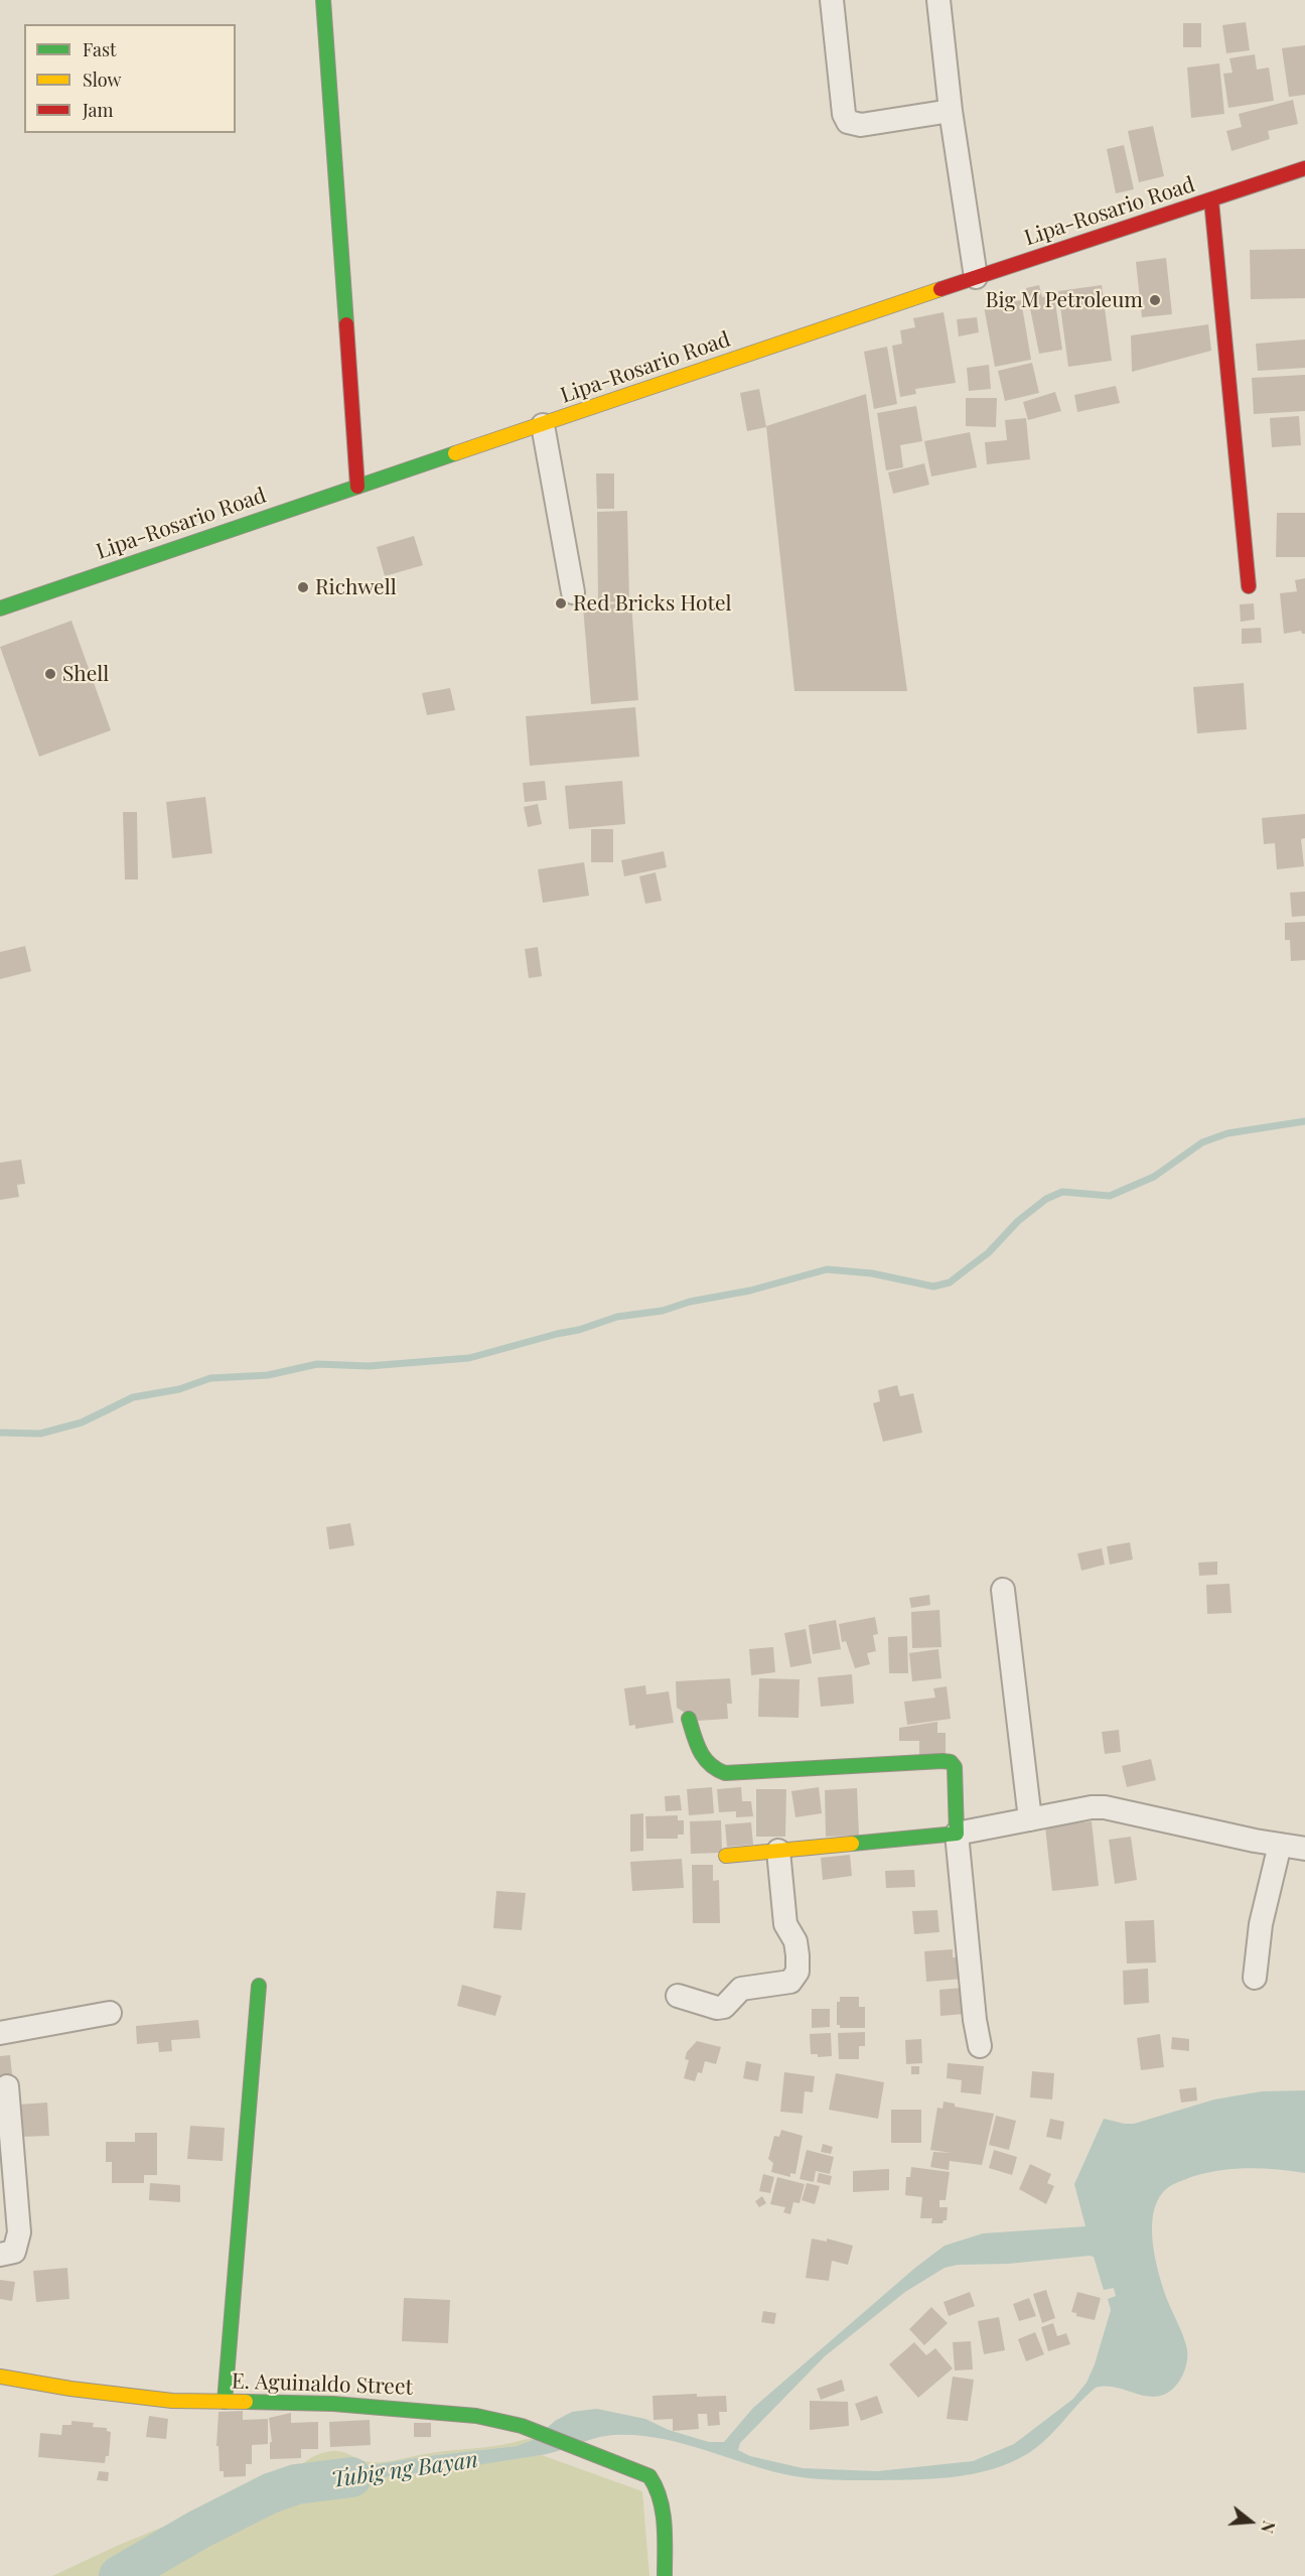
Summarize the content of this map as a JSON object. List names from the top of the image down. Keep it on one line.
{"streets":{"street":["Lipa-Rosario Road","E. Aguinaldo Street"]},"water":["Tubig ng Bayan"],"places":["Big M Petroleum","Richwell","Red Bricks Hotel","Shell"],"legend":["Fast","Slow","Jam"],"north":"right"}
